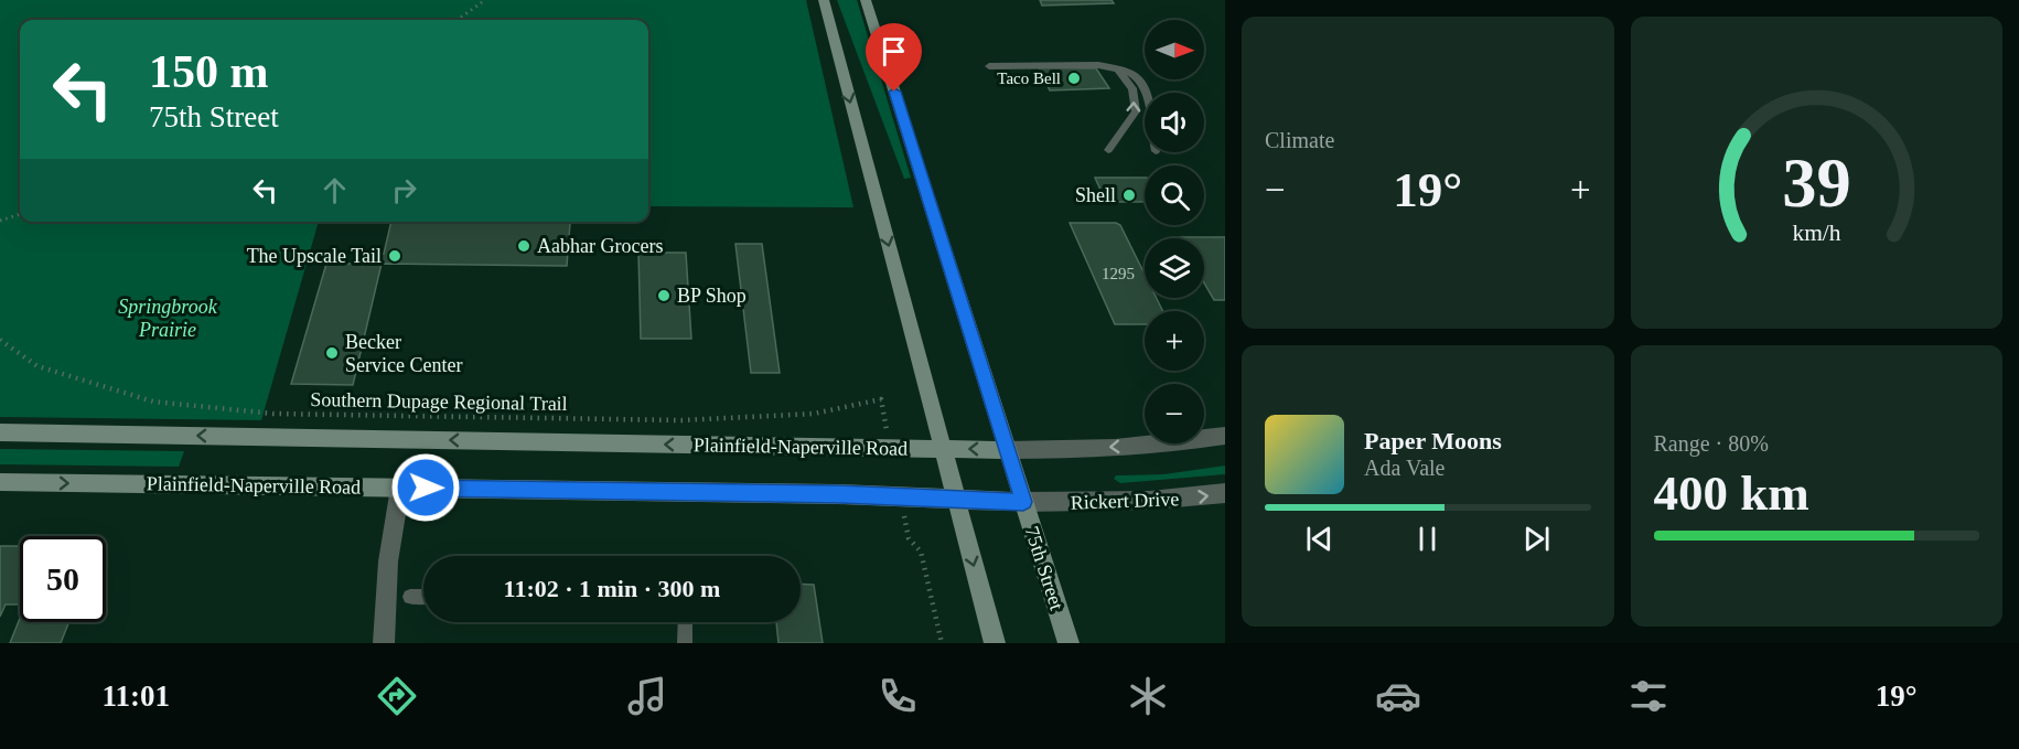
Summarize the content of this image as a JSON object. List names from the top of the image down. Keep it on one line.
{"streets":{"main road":["Plainfield-Naperville Road","75th Street"],"street":["Rickert Drive"],"path":["Southern Dupage Regional Trail"]},"crossings":[["Plainfield-Naperville Road","Rickert Drive"],["Plainfield-Naperville Road","75th Street"],["Rickert Drive","75th Street"]],"parks":["Springbrook Prairie"],"places":["Taco Bell","Shell","Aabhar Grocers","The Upscale Tail","BP Shop","Becker Service Center"],"house_numbers":["1295"],"north":"right","page":{"tile":["Climate",["Range · 80%","400 km"]],"map_buttons":["+","−"],"turn":["150 m","75th Street"],"heat":["−","19°","+"],"song":["Paper Moons","Ada Vale"],"limit":"50","trip":"11:02 · 1 min · 300 m","tabs":["11:01","19°"],"gauge":["39","km/h"]}}
